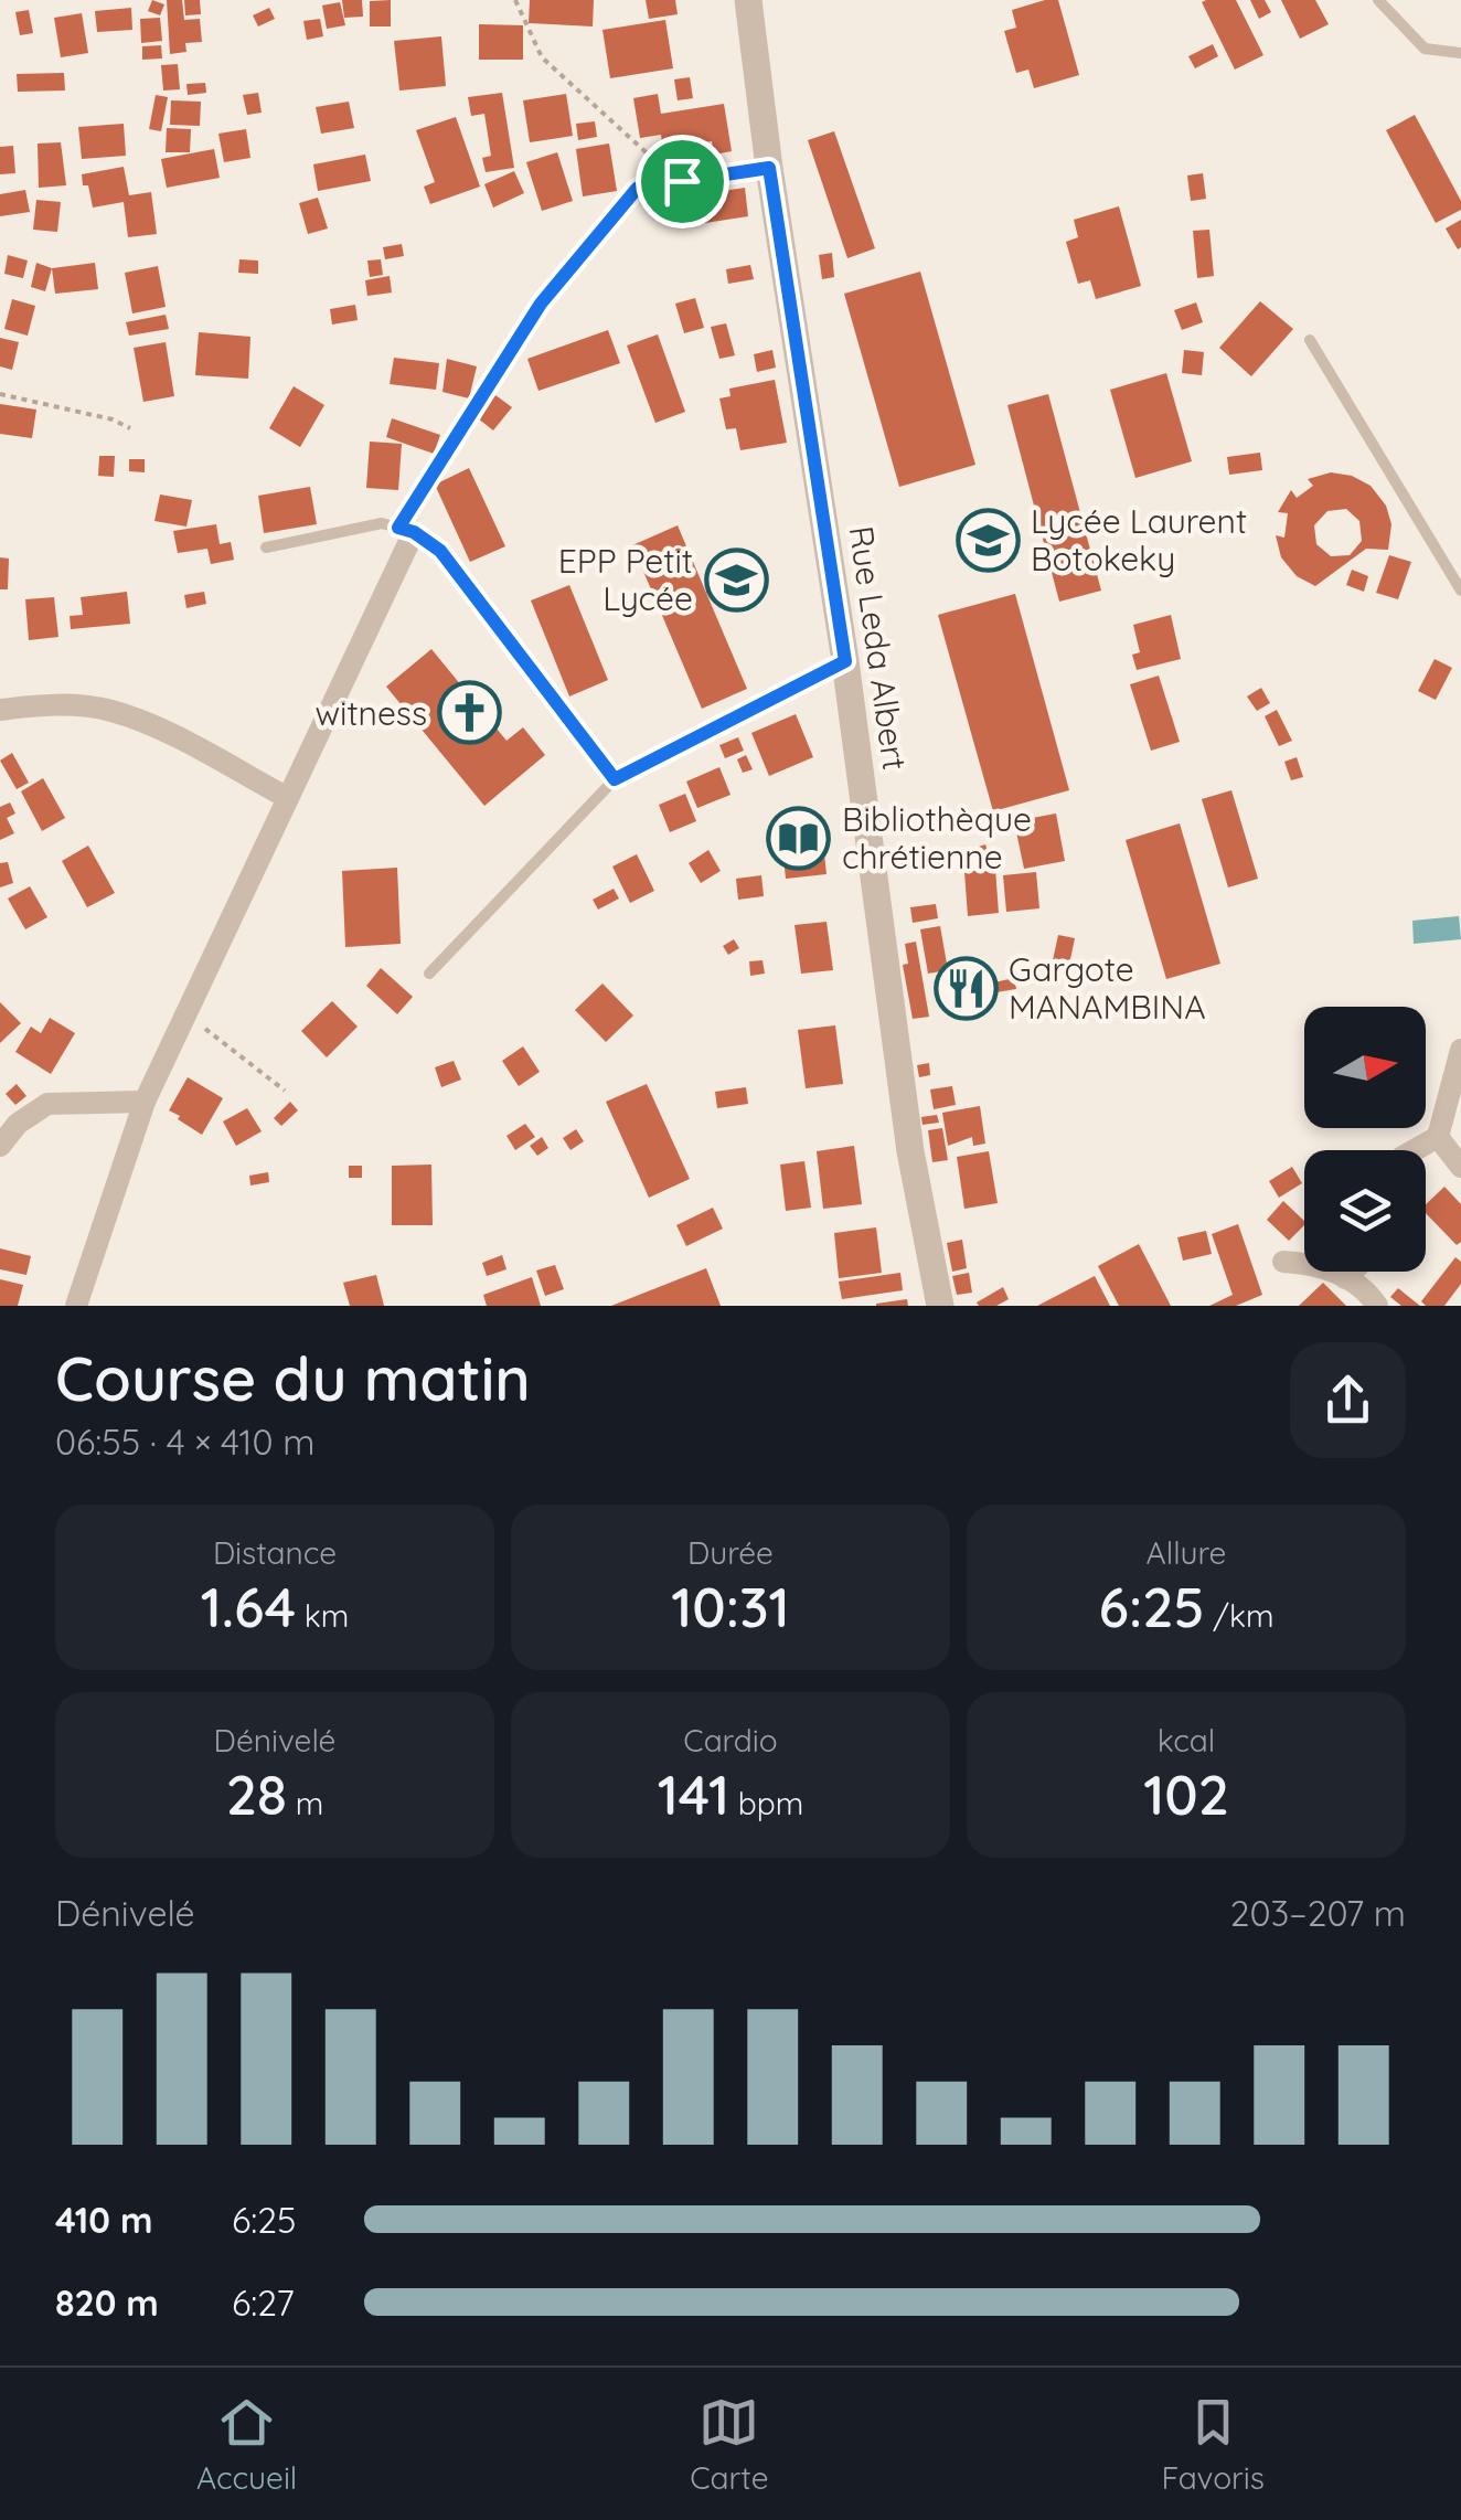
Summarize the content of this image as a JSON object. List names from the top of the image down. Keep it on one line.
{"streets":{"street":["Rue Leda Albert"]},"places":{"school or university":["Lycée Laurent Botokeky","EPP Petit Lycée"],"church":["witness"],"library":["Bibliothèque chrétienne"],"restaurant":["Gargote MANAMBINA"]},"north":"right","page":{"heading":["Course du matin","06:55 · 4 × 410 m"],"stats":[["Distance","1.64 km"],["Durée","10:31"],["Allure","6:25 /km"],["Dénivelé","28 m"],["Cardio","141 bpm"],["kcal","102"]],"chart":["Dénivelé","203–207 m"],"list":[{"name":"410 m","note":"6:25"},{"name":"820 m","note":"6:27"}],"tabs":["Accueil","Carte","Favoris"]}}
